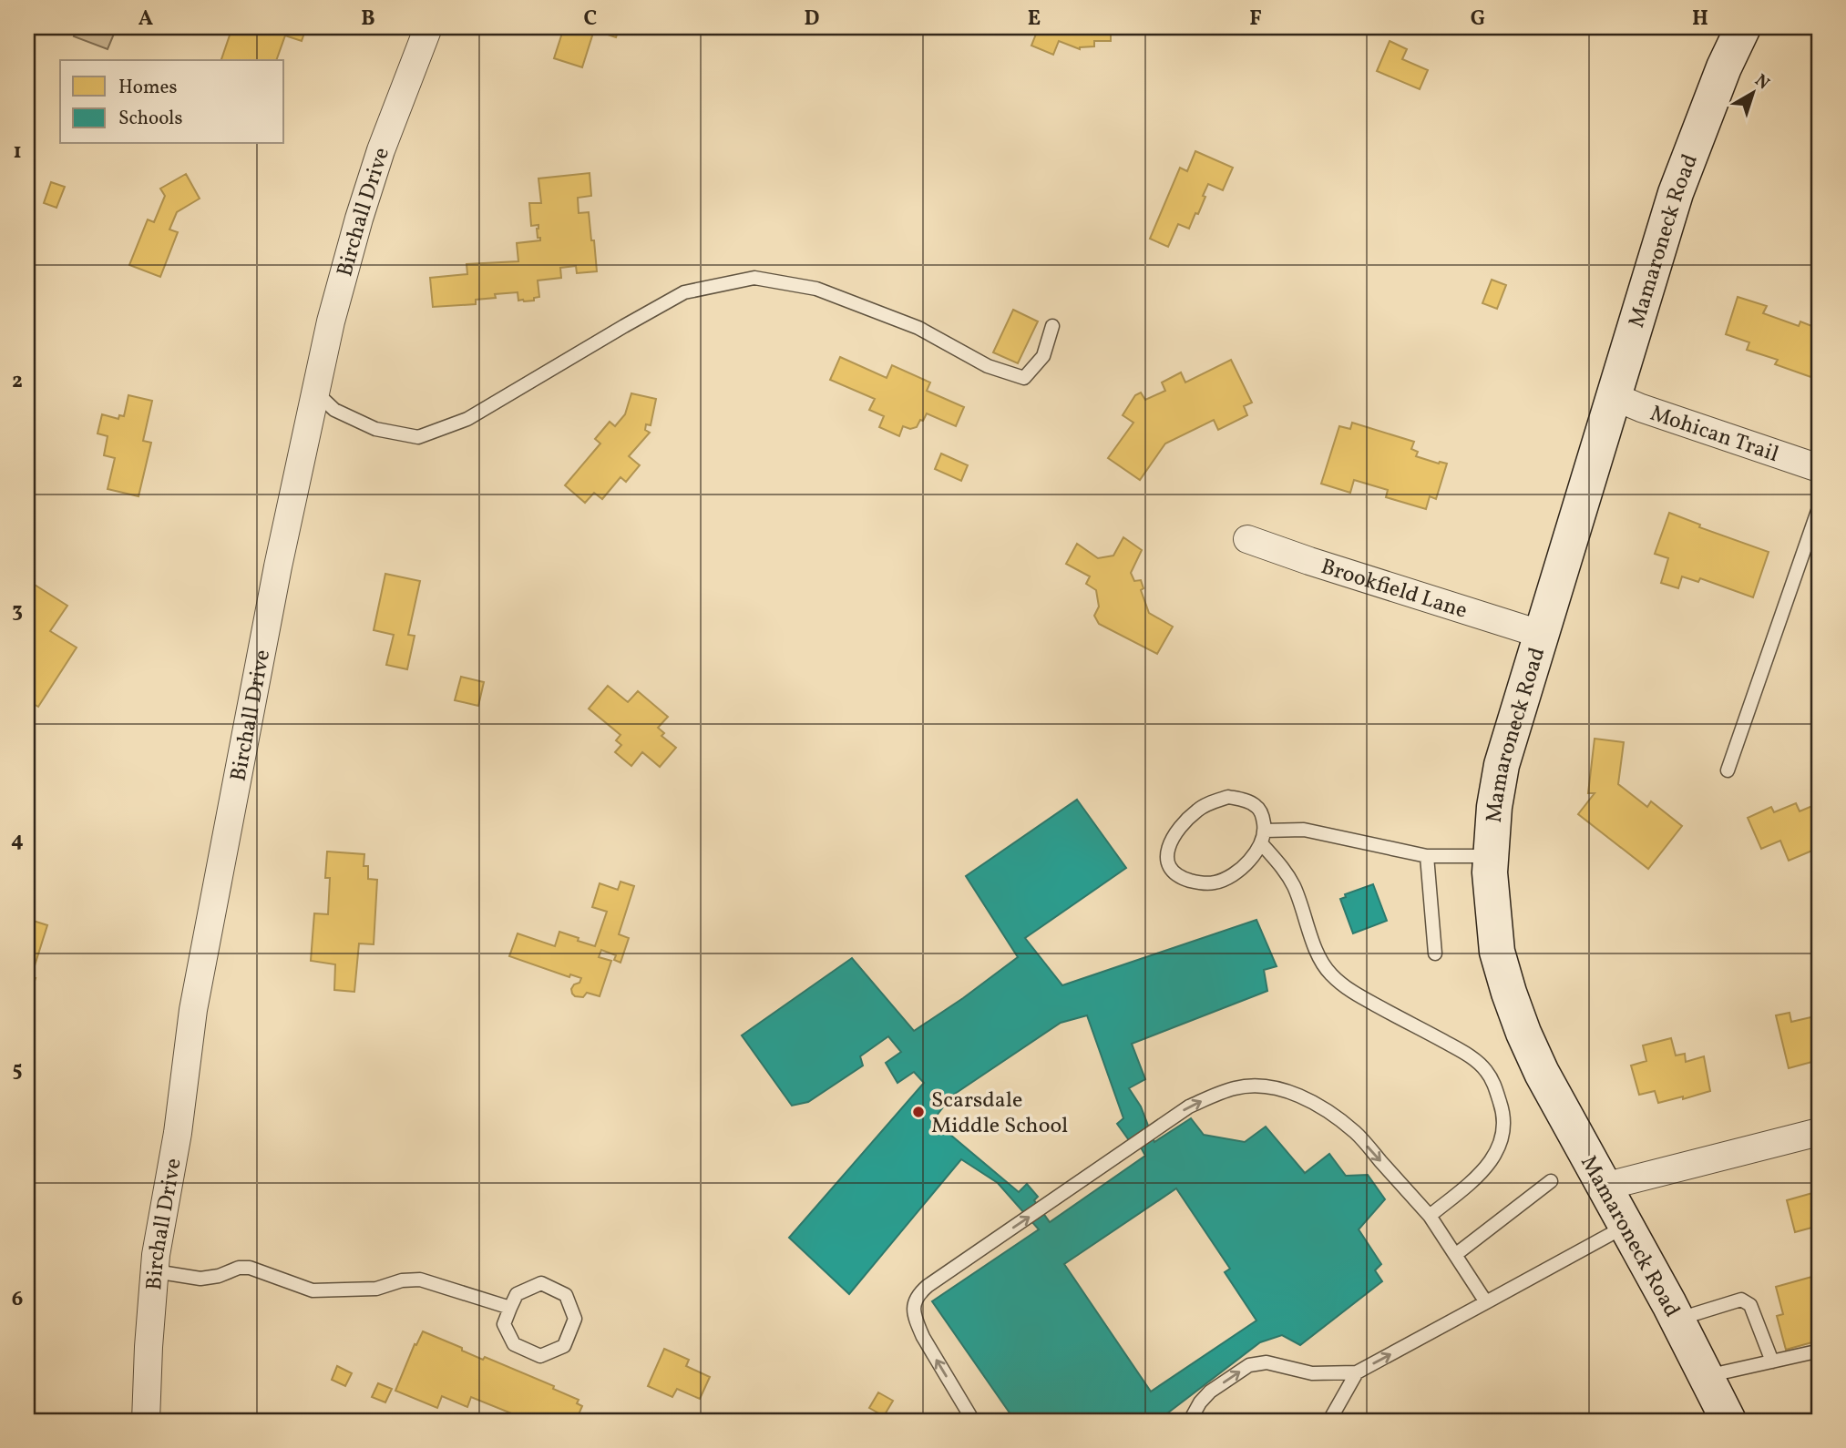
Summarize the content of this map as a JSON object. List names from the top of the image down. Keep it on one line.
{"streets":{"street":["Birchall Drive","Mamaroneck Road","Mohican Trail","Brookfield Lane"]},"crossings":[["Mamaroneck Road","Mohican Trail"],["Mamaroneck Road","Brookfield Lane"]],"places":["Scarsdale Middle School"],"legend":["Homes","Schools"],"north":"top right","grid":{"columns":["A","B","C","D","E","F","G","H"],"rows":["1","2","3","4","5","6"]}}
